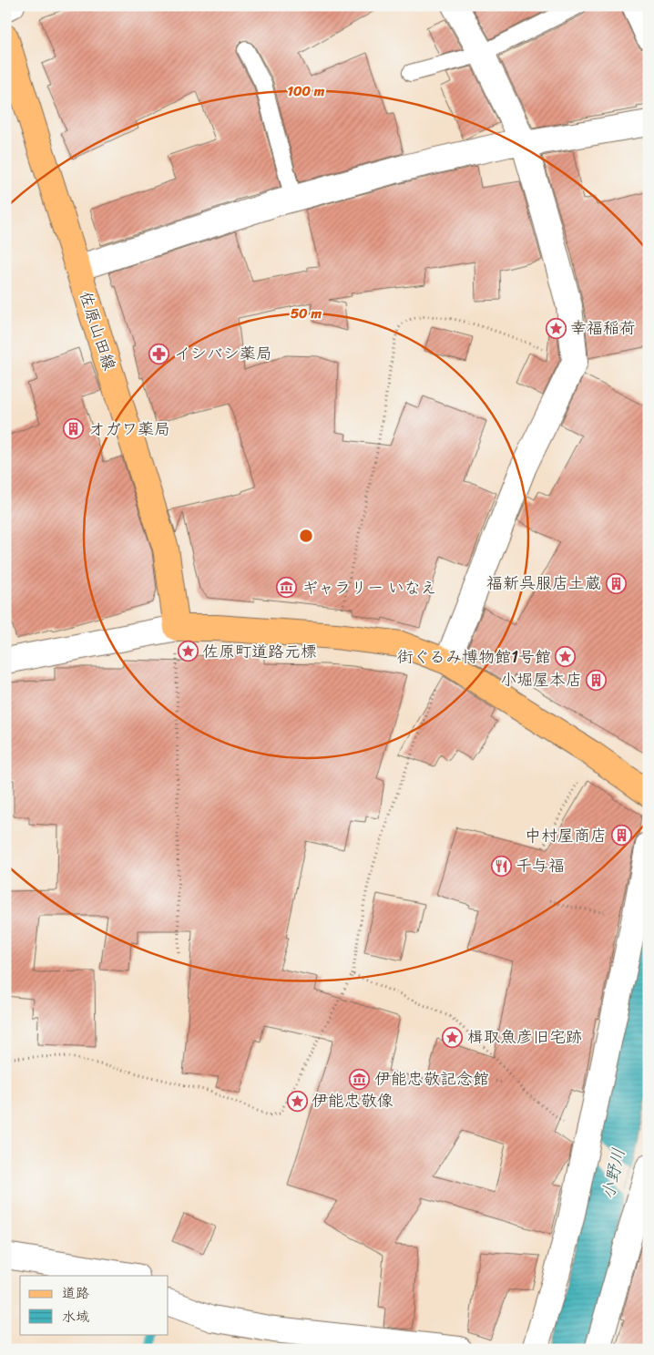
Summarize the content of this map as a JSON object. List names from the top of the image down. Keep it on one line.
{"streets":{"main road":["佐原山田線"]},"water":["小野川"],"places":{"place":["幸福稲荷","佐原町道路元標","街ぐるみ博物館1号館","楫取魚彦旧宅跡","伊能忠敬像"],"pharmacy":["イシバシ薬局"],"building":["オガワ薬局","福新呉服店土蔵","小堀屋本店","中村屋商店"],"museum":["ギャラリー いなえ","伊能忠敬記念館"],"restaurant":["千与福"]},"legend":["道路","水域"],"rings":["100 m","50 m"]}
